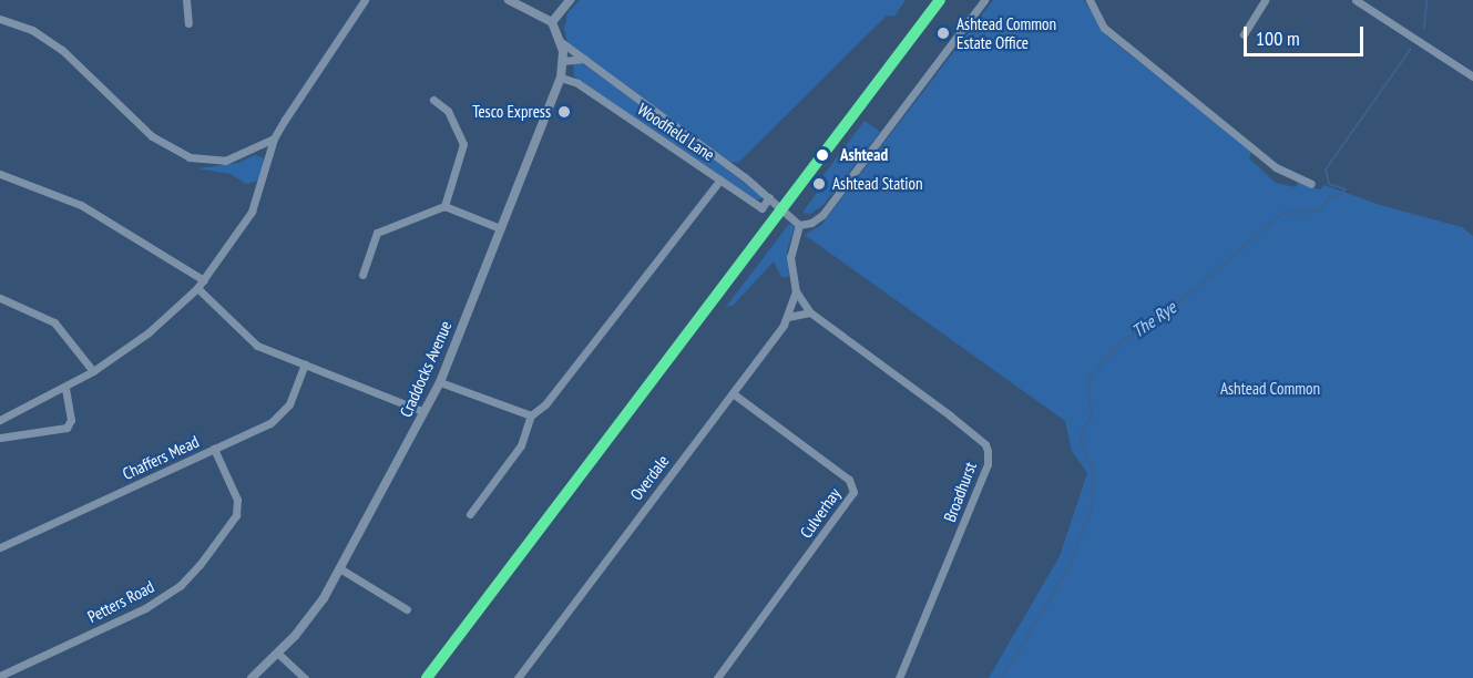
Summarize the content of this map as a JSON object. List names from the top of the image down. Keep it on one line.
{"streets":{"street":["Woodfield Lane","Craddocks Avenue","Chaffers Mead","Overdale","Broadhurst","Culverhay","Petters Road"]},"crossings":[["Woodfield Lane","Craddocks Avenue"],["Woodfield Lane","Broadhurst"],["Chaffers Mead","Petters Road"],["Overdale","Broadhurst"],["Overdale","Culverhay"]],"water":["The Rye"],"parks":["Ashtead Common"],"places":["Ashtead Common Estate Office","Tesco Express","Ashtead","Ashtead Station"],"scale_bar":"100 m"}
